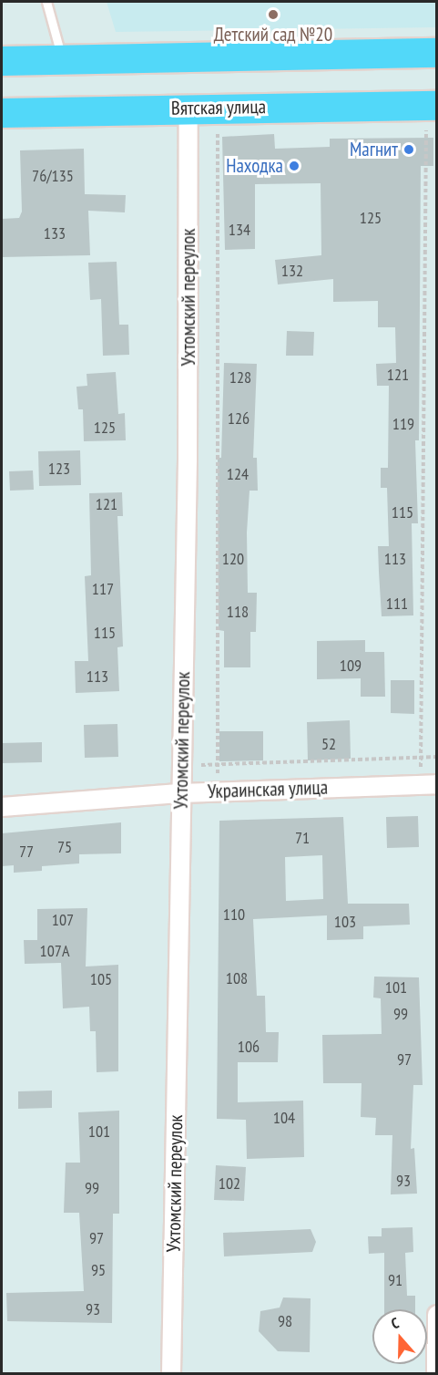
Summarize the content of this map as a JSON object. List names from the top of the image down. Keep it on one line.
{"streets":{"main road":["Вятская улица"],"street":["Ухтомский переулок","Украинская улица"]},"crossings":[["Вятская улица","Ухтомский переулок"],["Ухтомский переулок","Украинская улица"]],"places":["Детский сад №20","Магнит","Находка"],"house_numbers":["76/135","125","134","133","132","121","128","126","119","125","123","124","121","115","120","113","117","111","118","115","109","113","52","71","75","77","110","107","103","107А","108","105","101","99","106","97","104","101","93","102","99","97","95","91","93","98"],"north":"top"}
